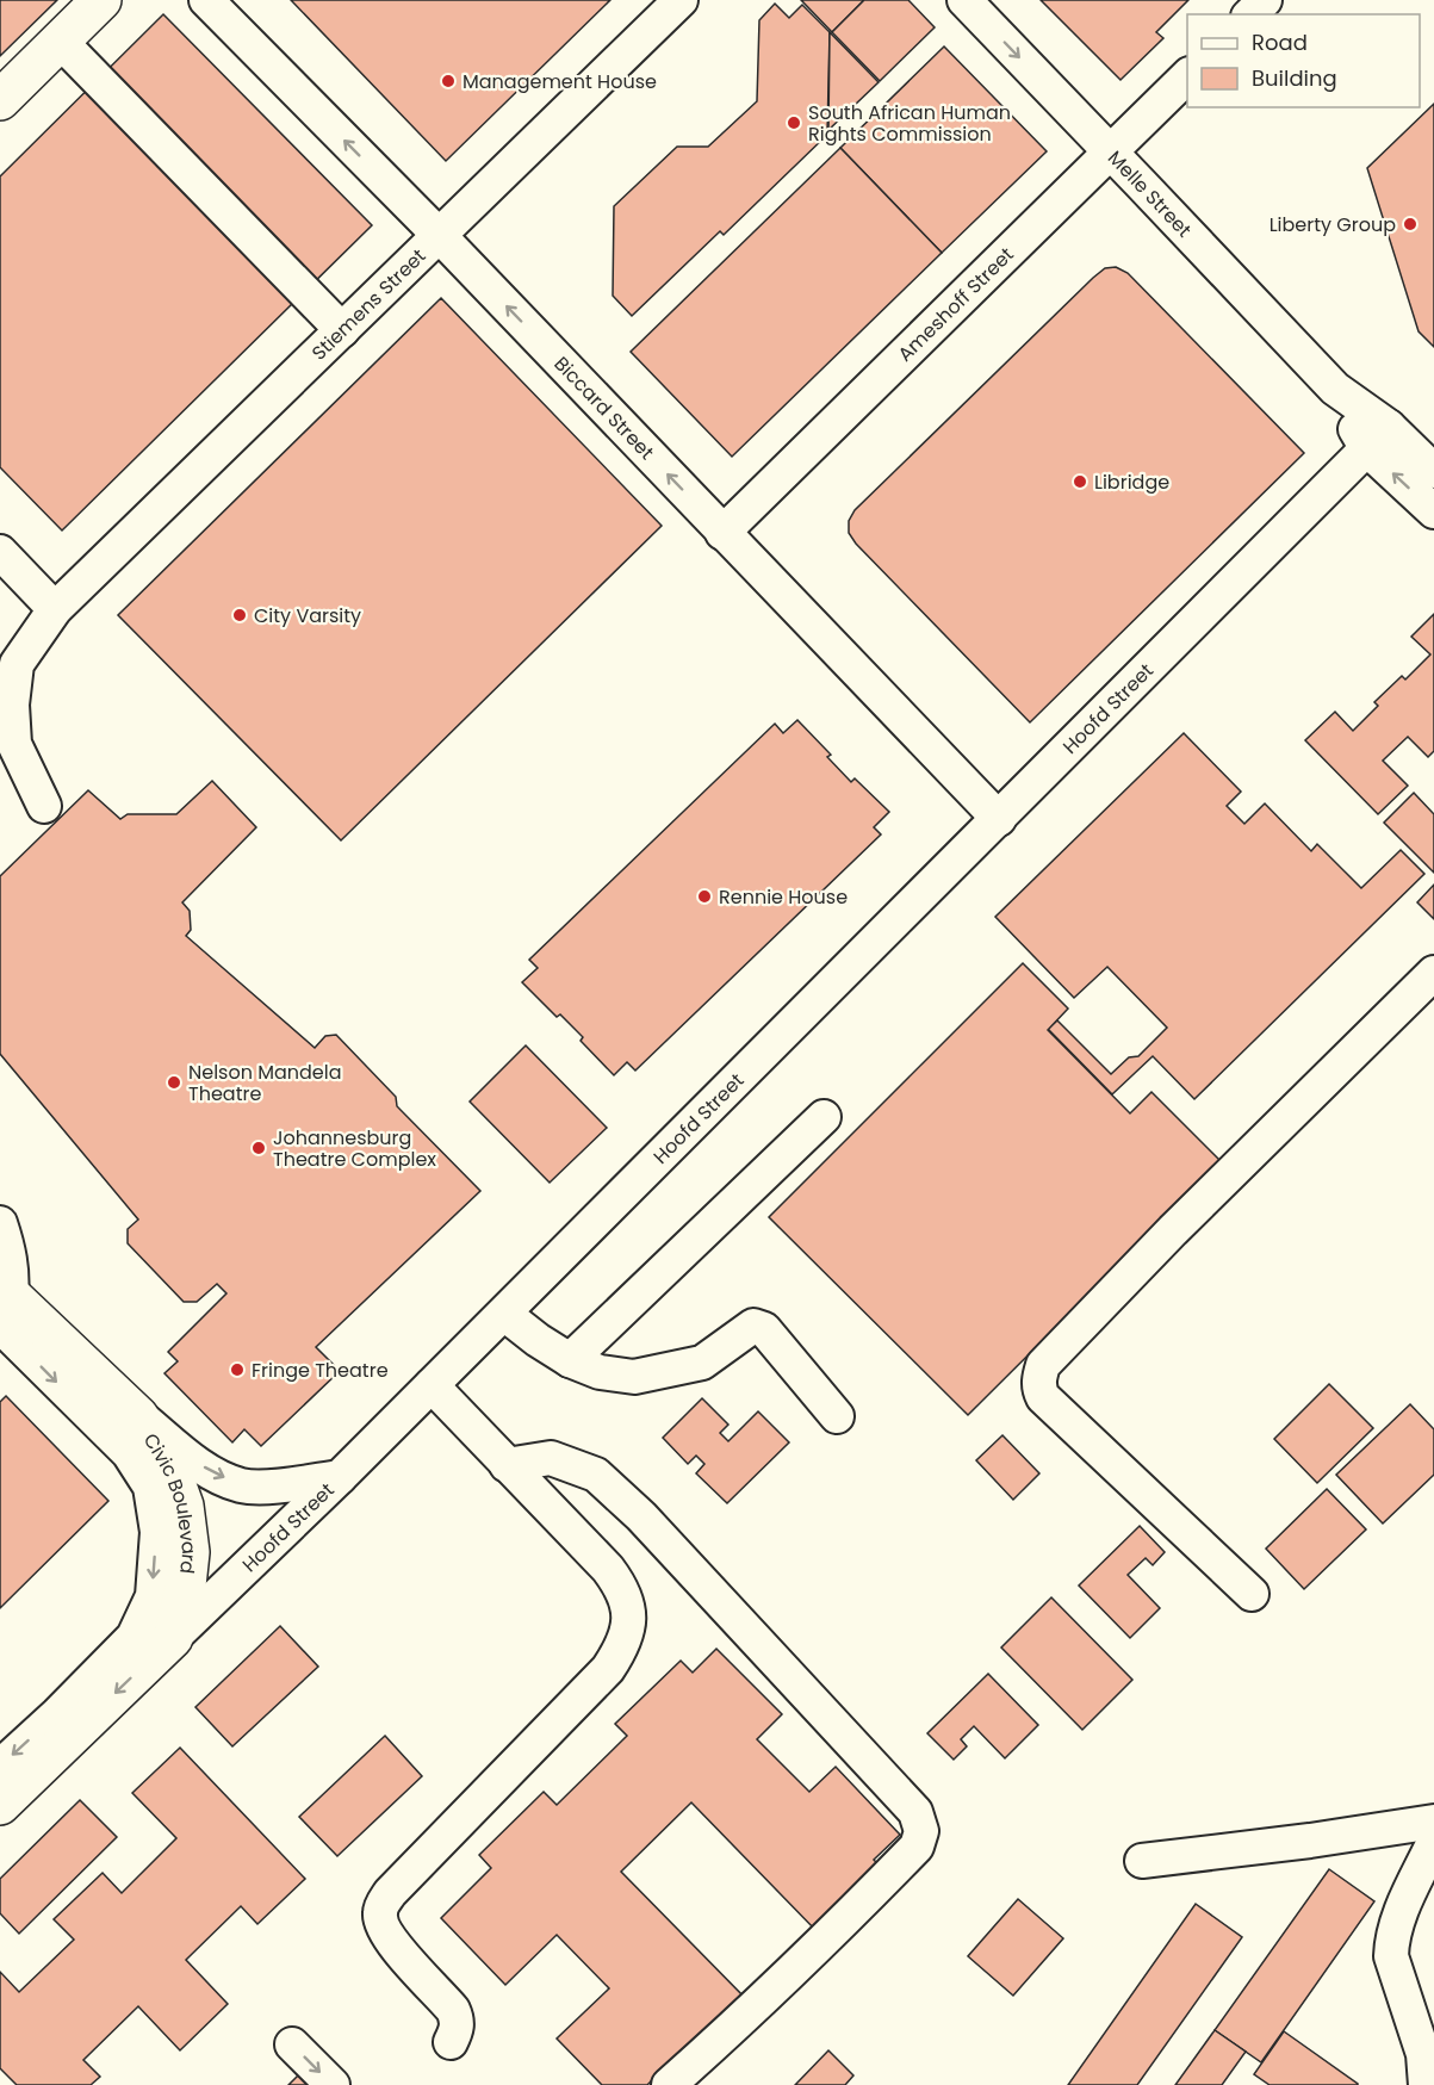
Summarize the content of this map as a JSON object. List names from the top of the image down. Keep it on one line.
{"streets":{"main road":["Hoofd Street","Civic Boulevard"],"street":["Melle Street","Ameshoff Street","Stiemens Street","Biccard Street"]},"crossings":[["Melle Street","Ameshoff Street"],["Melle Street","Hoofd Street"],["Ameshoff Street","Biccard Street"],["Stiemens Street","Biccard Street"],["Biccard Street","Hoofd Street"],["Hoofd Street","Civic Boulevard"]],"places":["Management House","South African Human Rights Commission","Liberty Group","Libridge","City Varsity","Rennie House","Nelson Mandela Theatre","Johannesburg Theatre Complex","Fringe Theatre"],"legend":["Road","Building"]}
